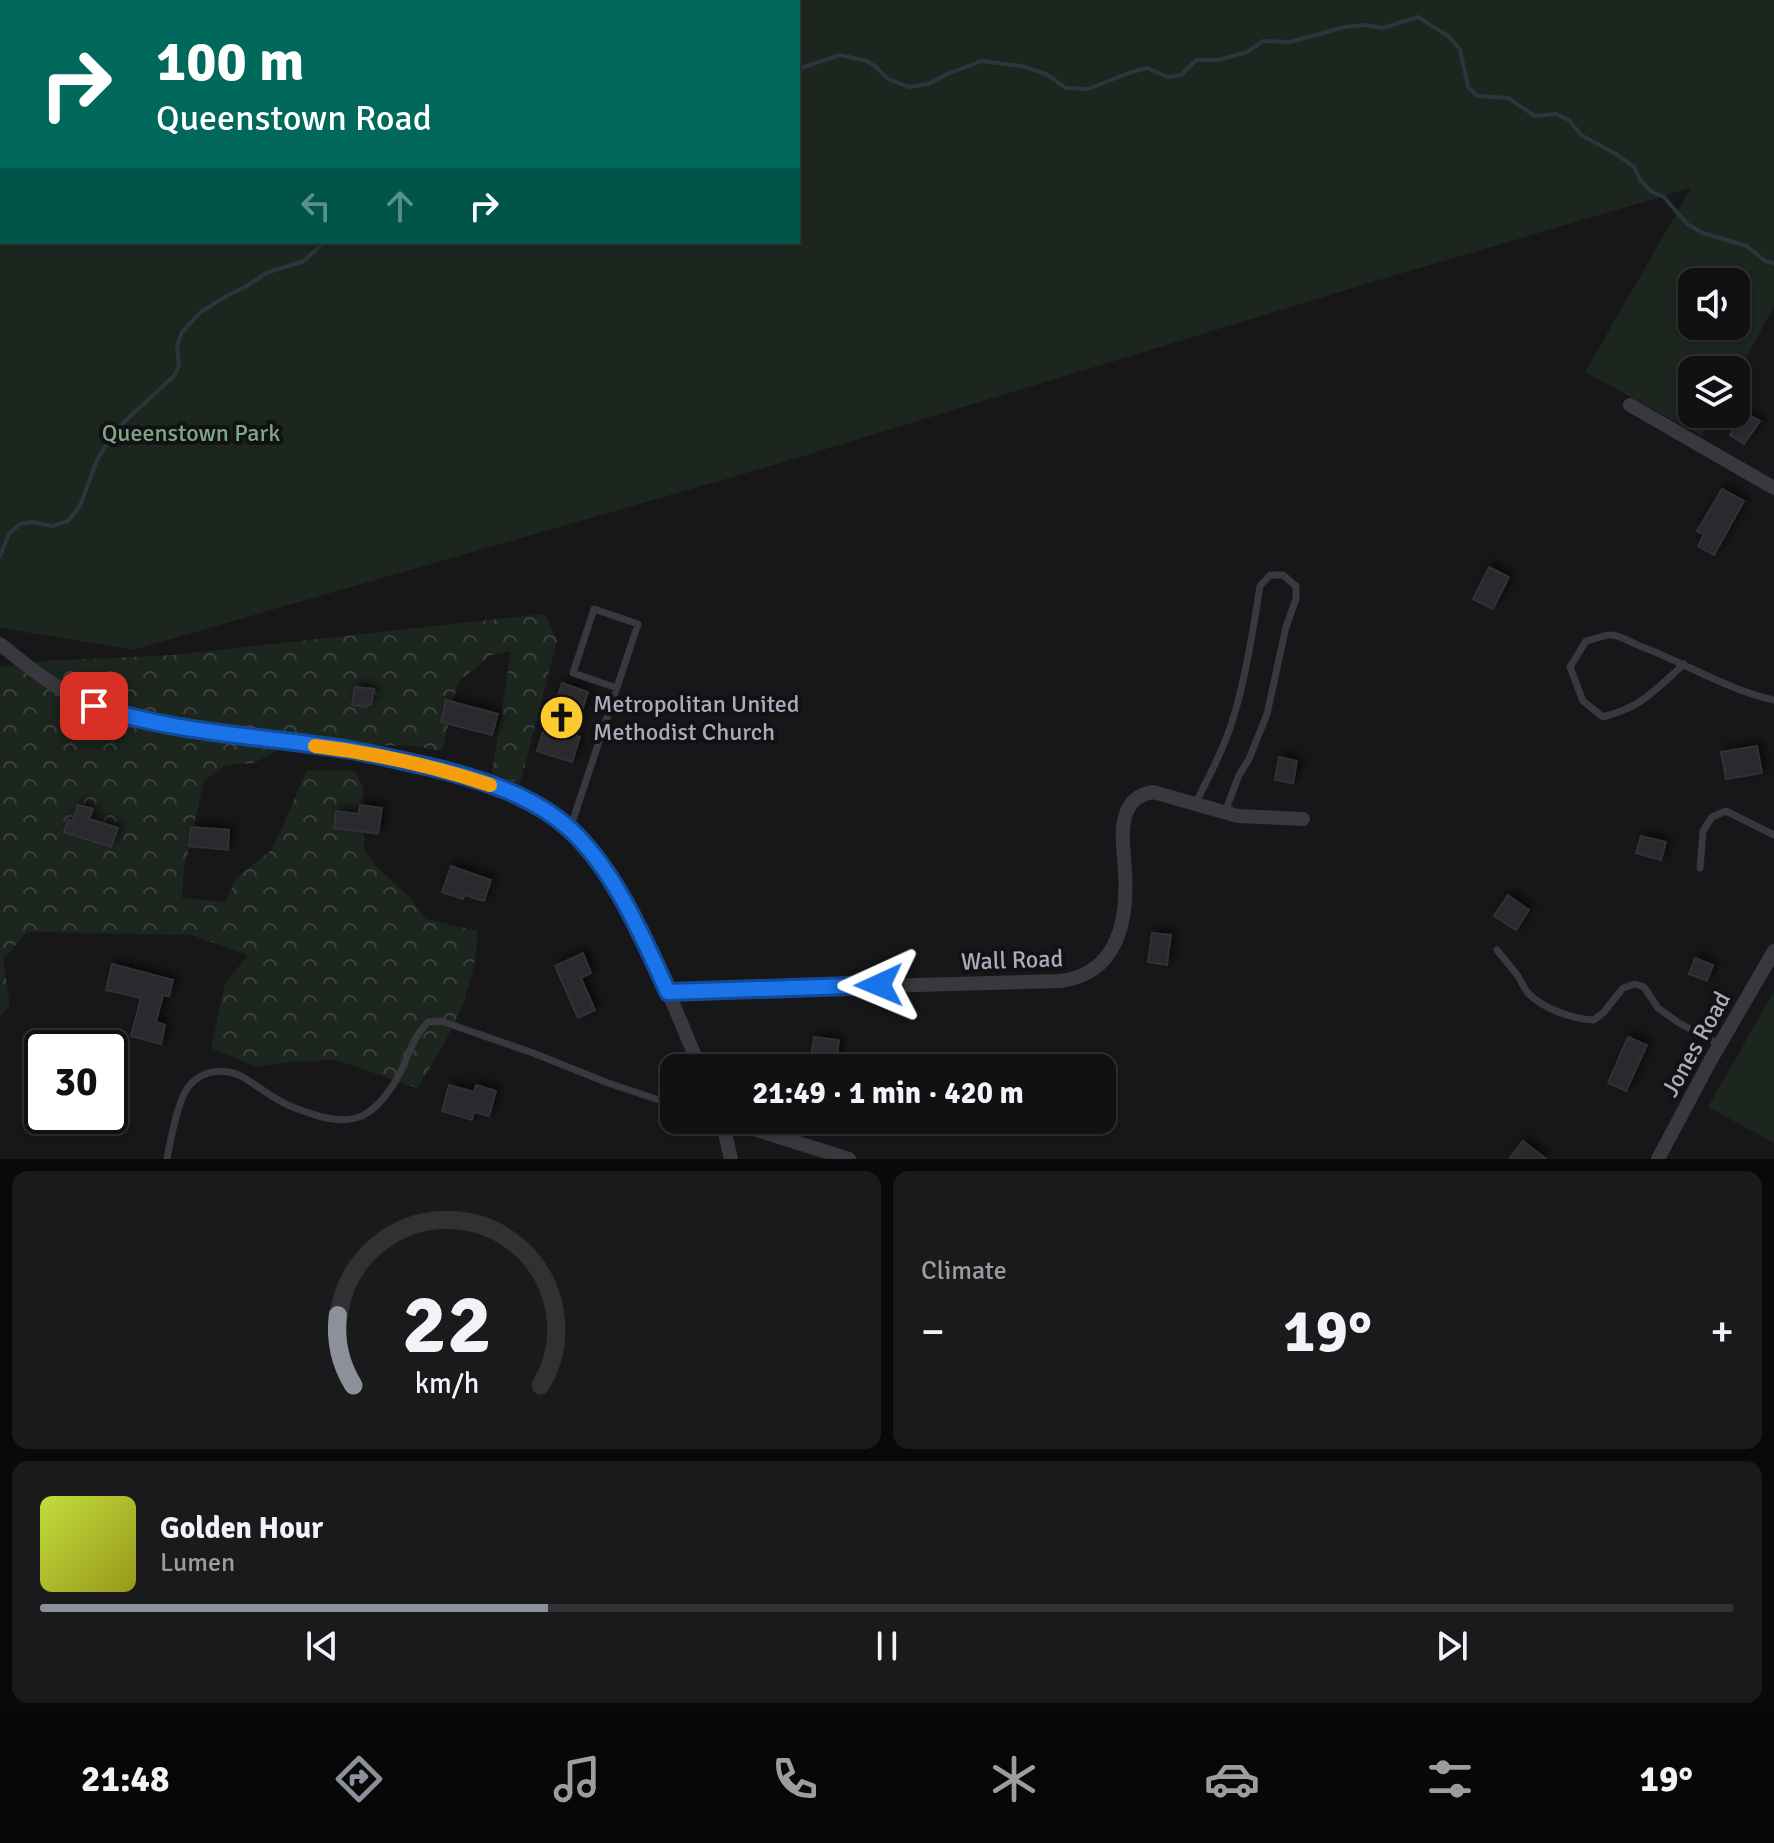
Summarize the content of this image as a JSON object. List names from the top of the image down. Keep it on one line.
{"streets":{"street":["Wall Road","Jones Road"]},"parks":["Queenstown Park"],"places":{"church":["Metropolitan United Methodist Church"]},"page":{"turn":["100 m","Queenstown Road"],"limit":"30","trip":"21:49 · 1 min · 420 m","tile":"Climate","heat":["−","19°","+"],"song":["Golden Hour","Lumen"],"tabs":["21:48","19°"],"gauge":["22","km/h"]}}
